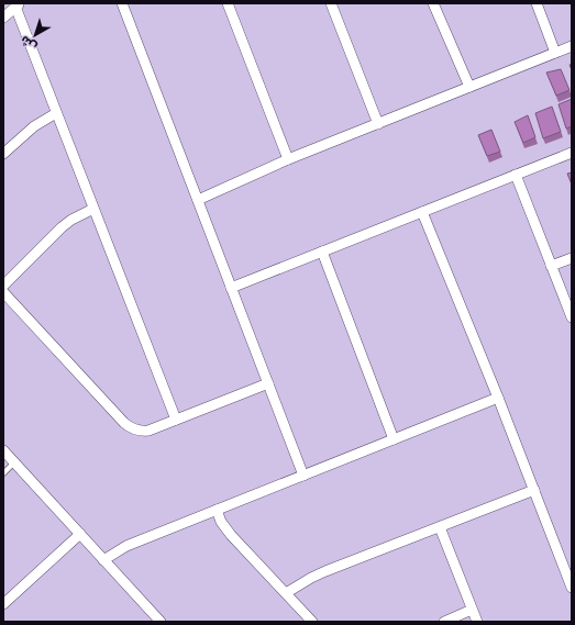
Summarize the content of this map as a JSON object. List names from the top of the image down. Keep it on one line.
{"north":"bottom left"}
